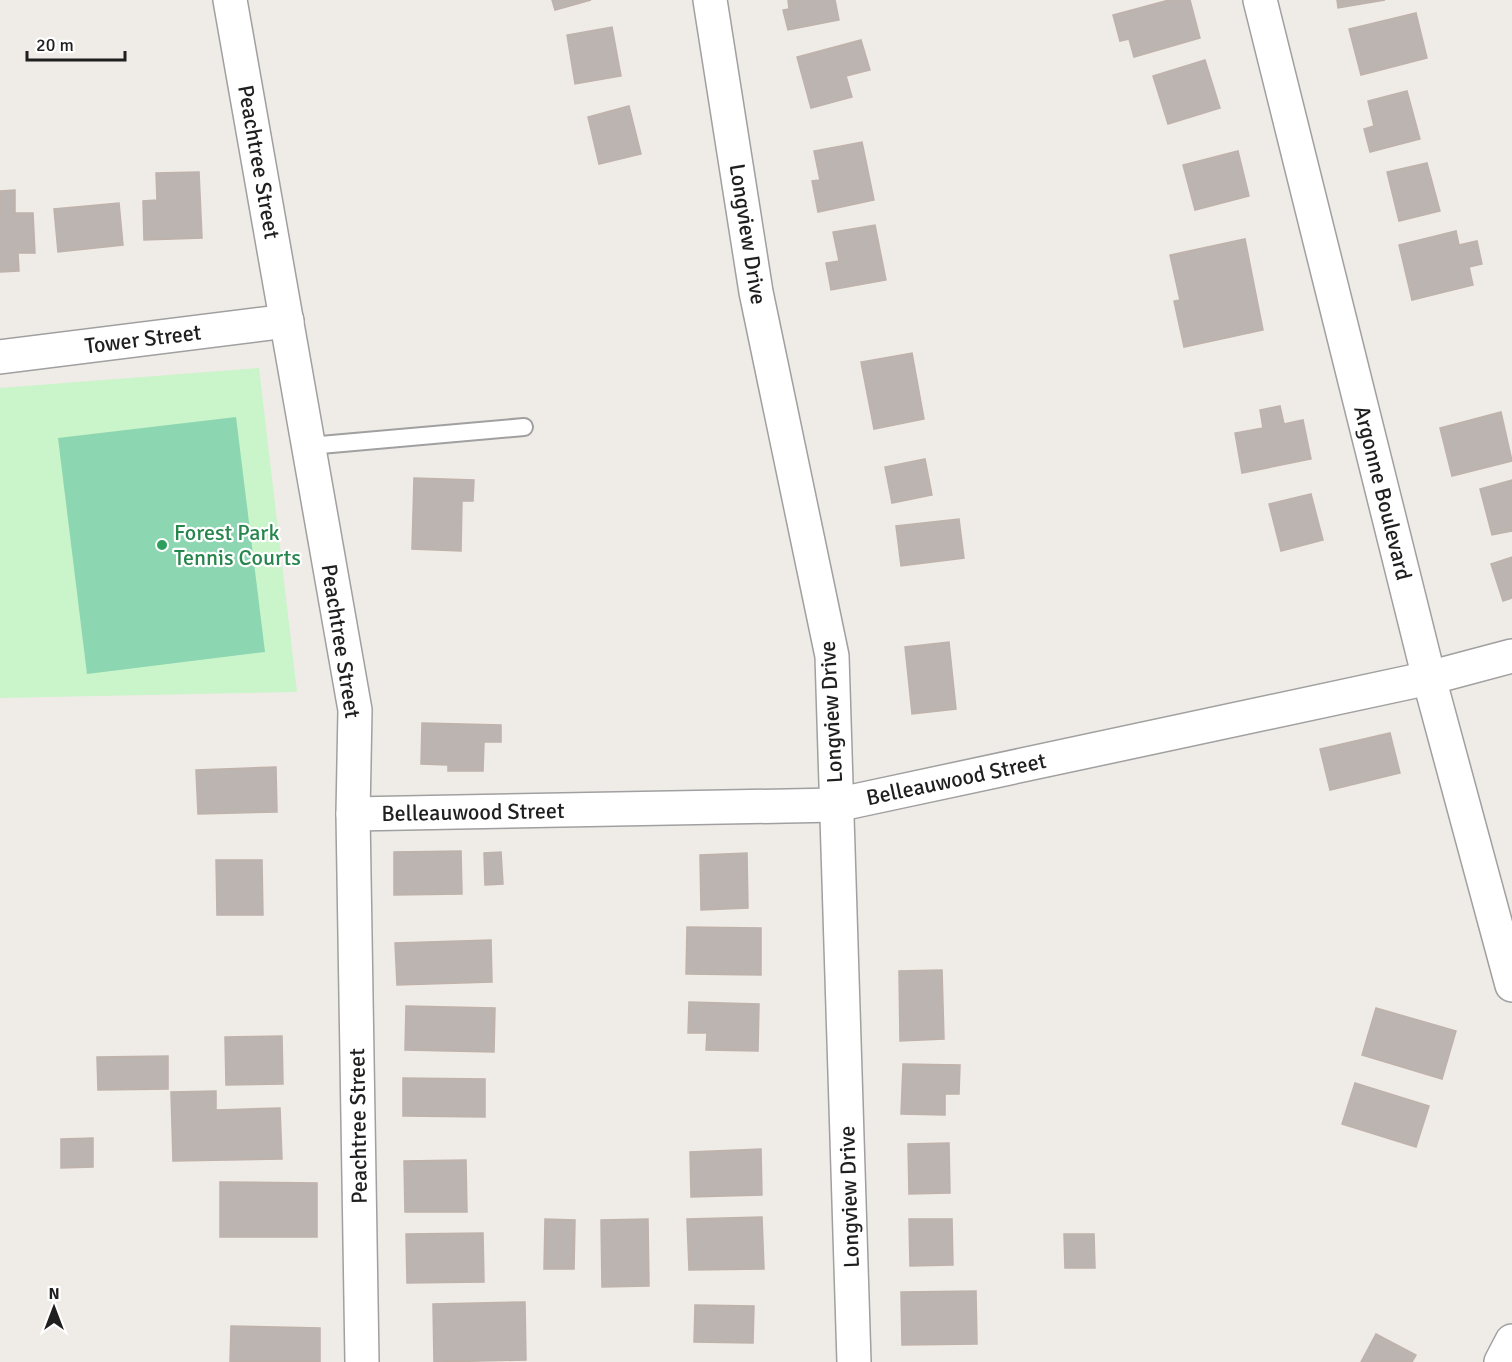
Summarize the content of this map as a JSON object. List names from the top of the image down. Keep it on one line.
{"streets":{"street":["Peachtree Street","Longview Drive","Tower Street","Argonne Boulevard","Belleauwood Street"]},"crossings":[["Peachtree Street","Tower Street"],["Peachtree Street","Belleauwood Street"],["Longview Drive","Belleauwood Street"],["Argonne Boulevard","Belleauwood Street"]],"places":["Forest Park Tennis Courts"],"scale_bar":"20 m","north":"top"}
